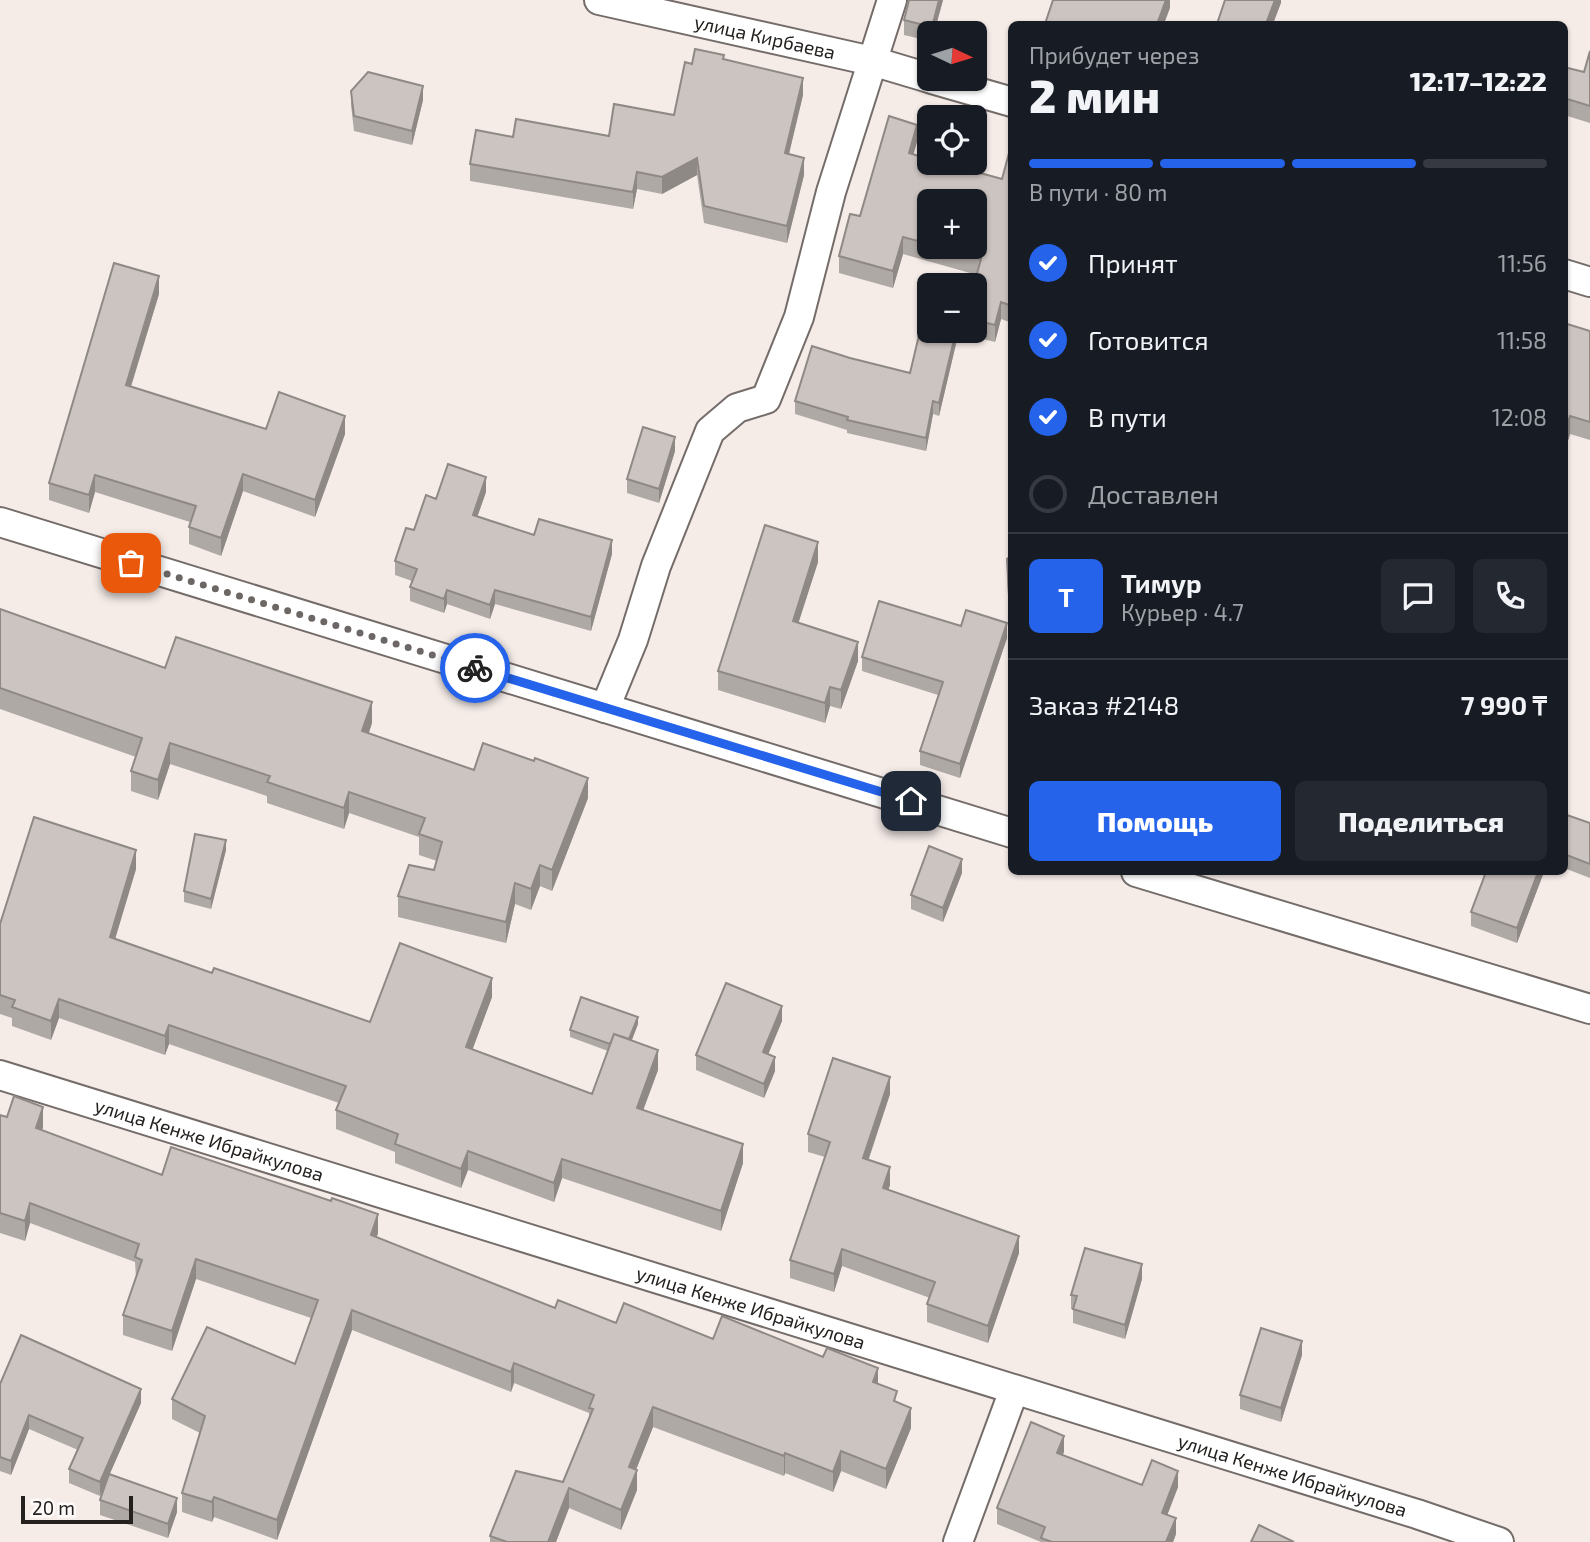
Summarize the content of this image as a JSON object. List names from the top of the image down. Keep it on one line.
{"streets":{"street":["улица Кирбаева","улица Кенже Ибрайкулова"]},"scale_bar":"20 m","north":"right","page":{"map_buttons":["+","−"],"heading":["2 мин","Прибудет через","12:17–12:22"],"panel":["Тимур","Курьер · 4.7","Заказ #2148","7 990 ₸"],"bar":"В пути · 80 m","list":[["Принят","11:56"],["Готовится","11:58"],["В пути","12:08"],"Доставлен"],"round":"Т","buttons":["Помощь","Поделиться"],"scale":"20 m"}}
